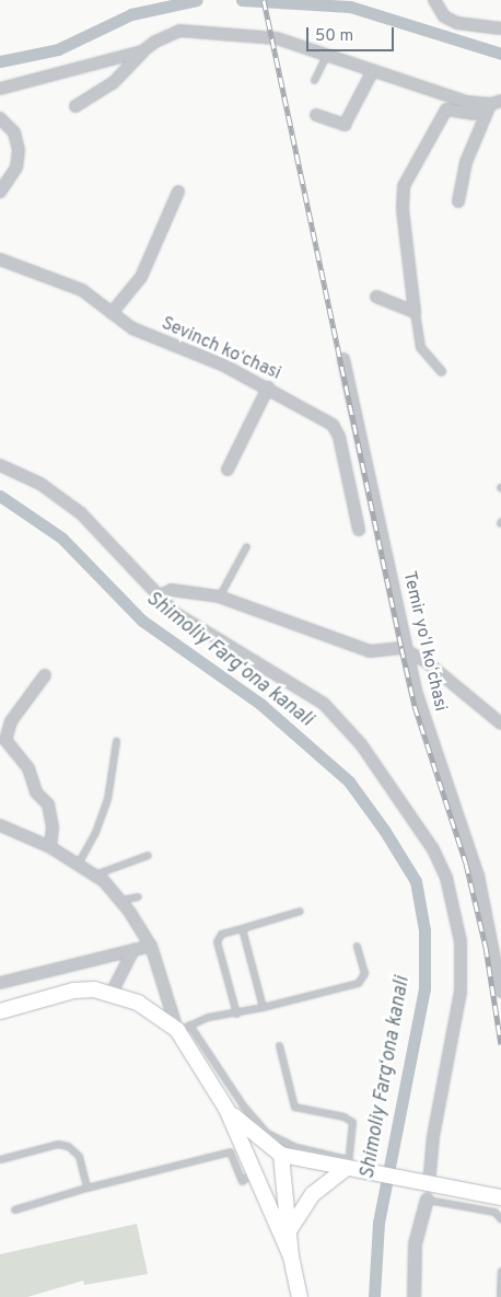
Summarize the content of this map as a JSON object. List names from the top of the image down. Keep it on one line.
{"streets":{"street":["Sevinch koʻchasi","Temir yoʻl koʻchasi"]},"water":["Shimoliy Fargʻona kanali"],"scale_bar":"50 m"}
